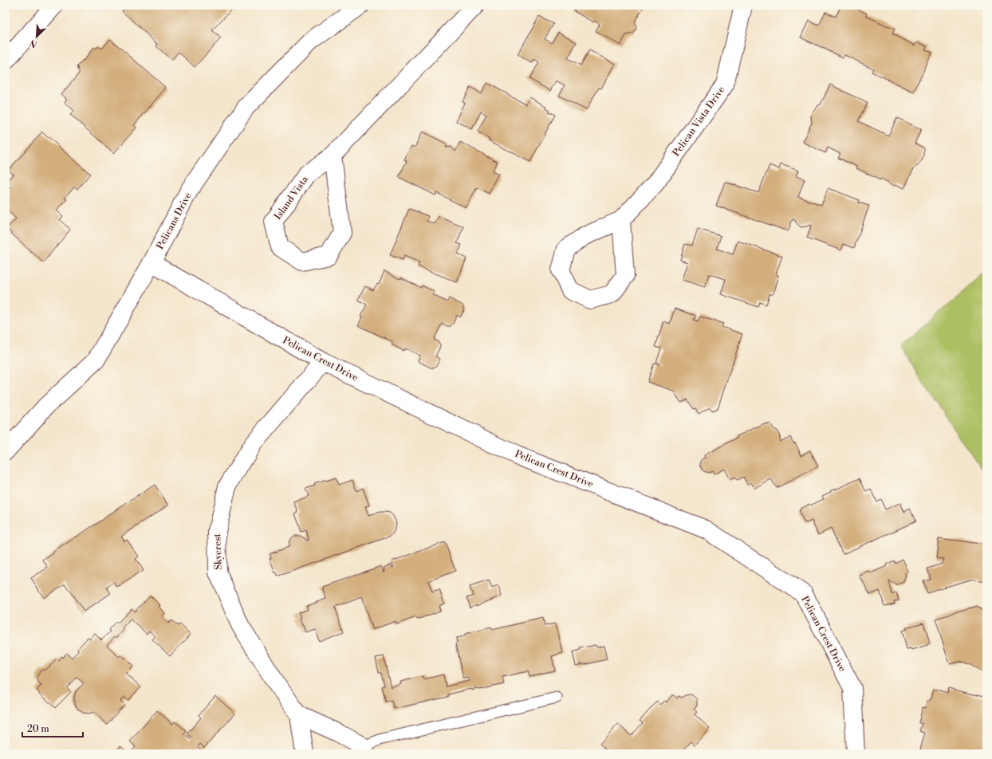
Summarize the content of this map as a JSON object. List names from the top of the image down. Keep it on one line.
{"streets":{"street":["Pelican Vista Drive","Island Vista","Pelicans Drive","Pelican Crest Drive","Skycrest"]},"crossings":[["Pelicans Drive","Pelican Crest Drive"],["Pelican Crest Drive","Skycrest"]],"scale_bar":"20 m","north":"bottom left"}
